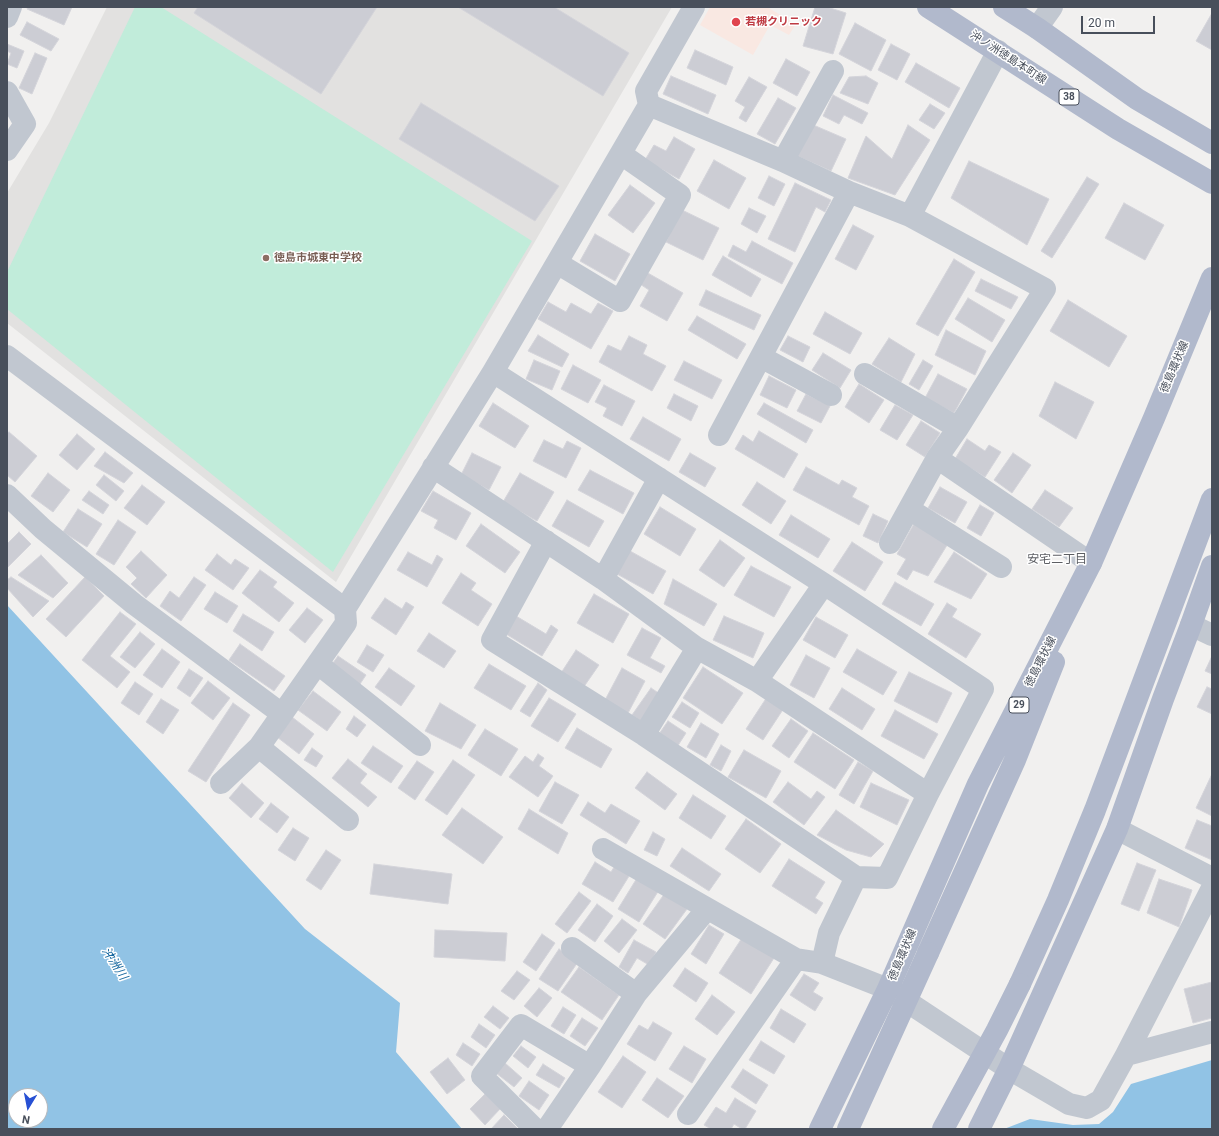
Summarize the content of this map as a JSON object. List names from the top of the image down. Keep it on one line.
{"streets":{"main road":["沖ノ洲徳島本町線","38","徳島環状線","29"]},"districts":["安宅二丁目"],"water":["沖洲川"],"places":["若槻クリニック","徳島市城東中学校"],"scale_bar":"20 m","north":"bottom"}
